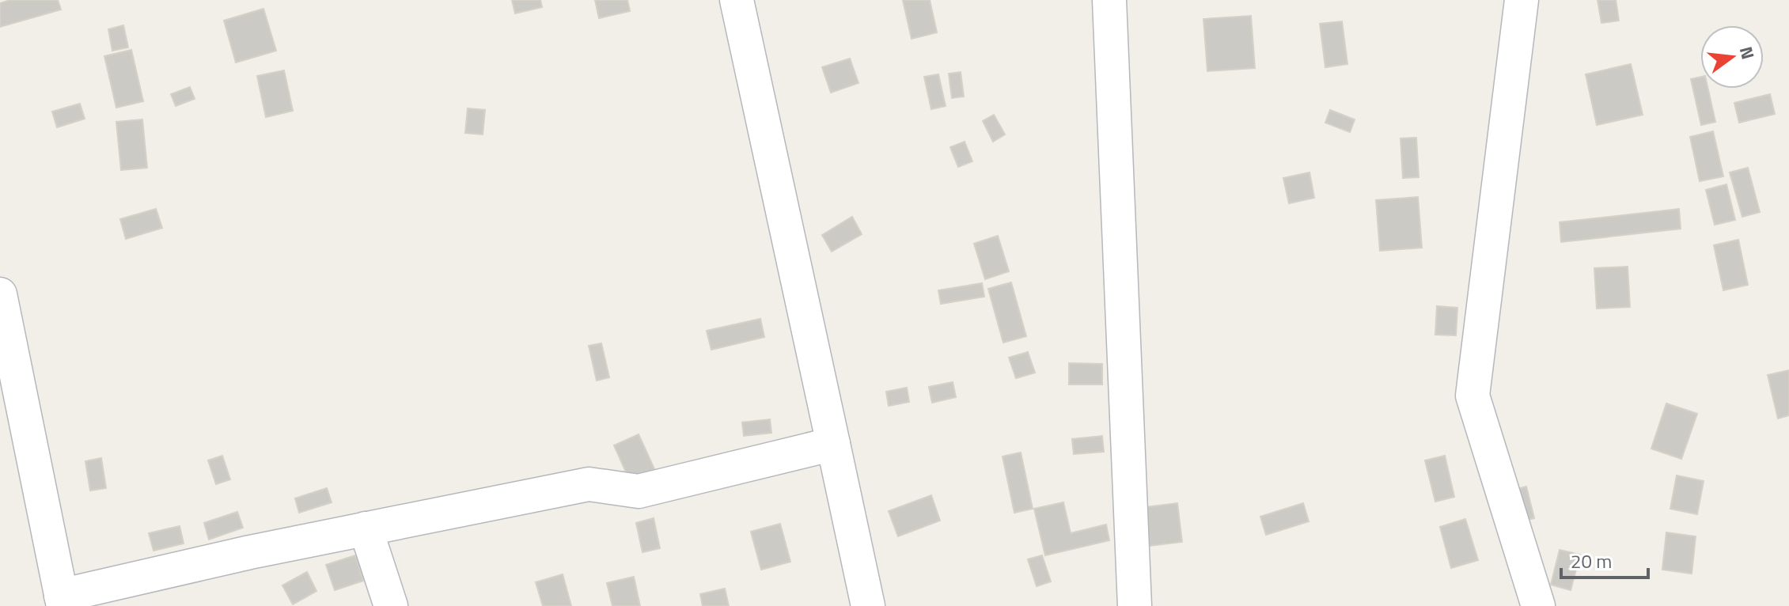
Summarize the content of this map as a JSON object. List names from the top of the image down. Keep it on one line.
{"scale_bar":"20 m","north":"right"}
